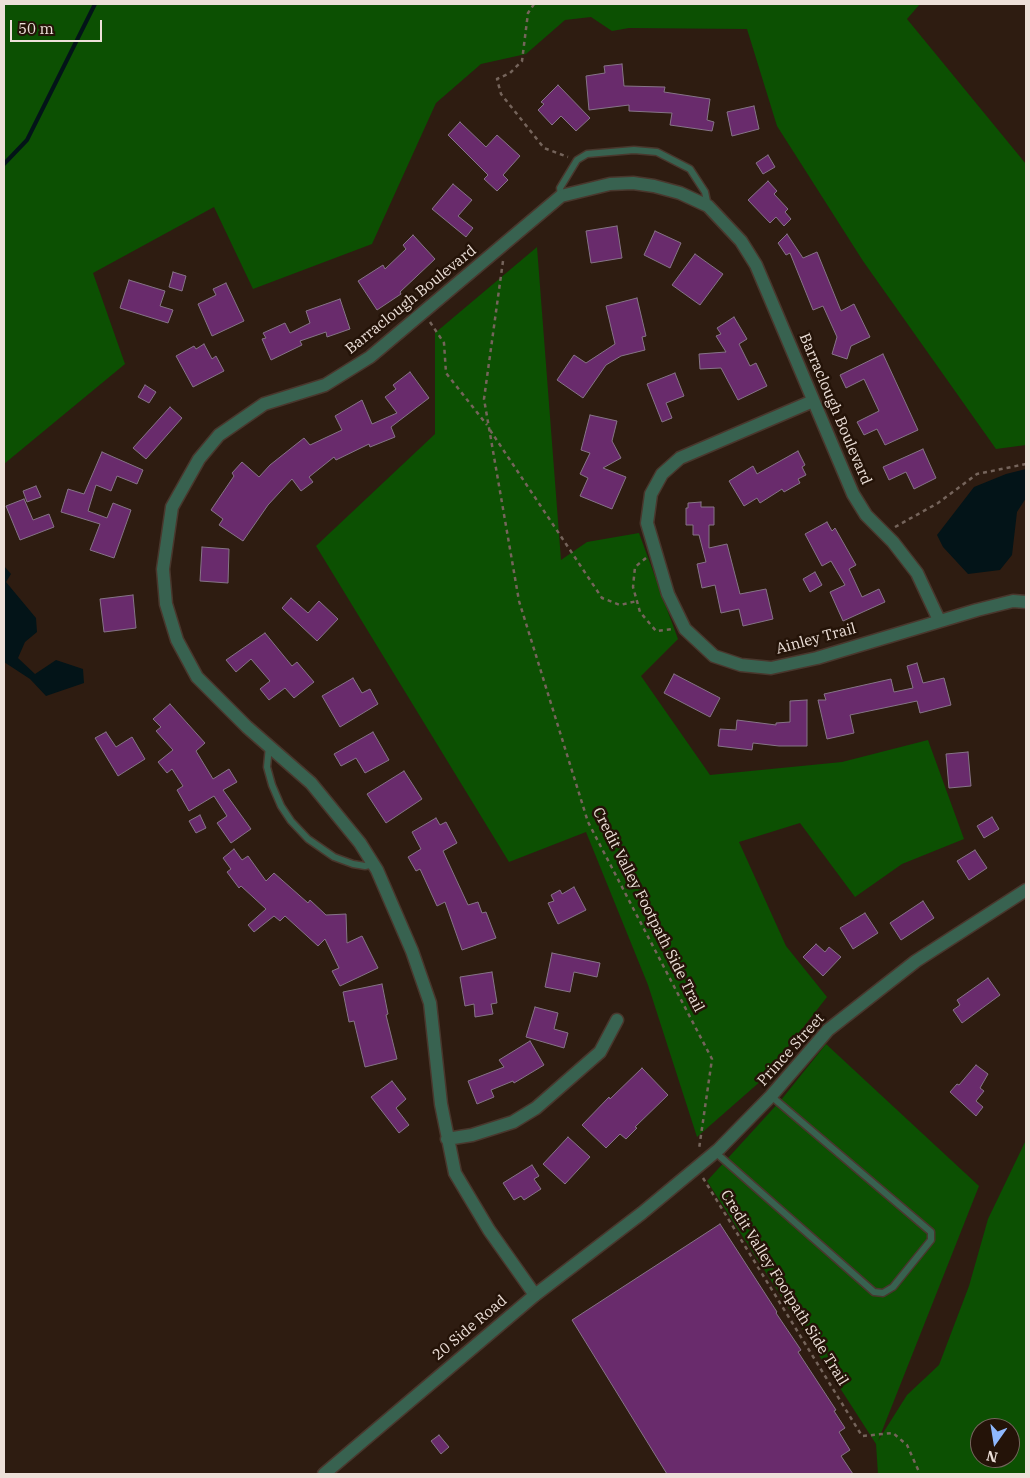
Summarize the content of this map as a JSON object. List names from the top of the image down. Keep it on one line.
{"streets":{"street":["Barraclough Boulevard","Ainley Trail","Prince Street","20 Side Road"],"path":["Credit Valley Footpath Side Trail"]},"crossings":[["Barraclough Boulevard","Ainley Trail"],["Barraclough Boulevard","Credit Valley Footpath Side Trail"],["Barraclough Boulevard","20 Side Road"],["Credit Valley Footpath Side Trail","Prince Street"],["Prince Street","20 Side Road"]],"scale_bar":"50 m","north":"bottom"}
